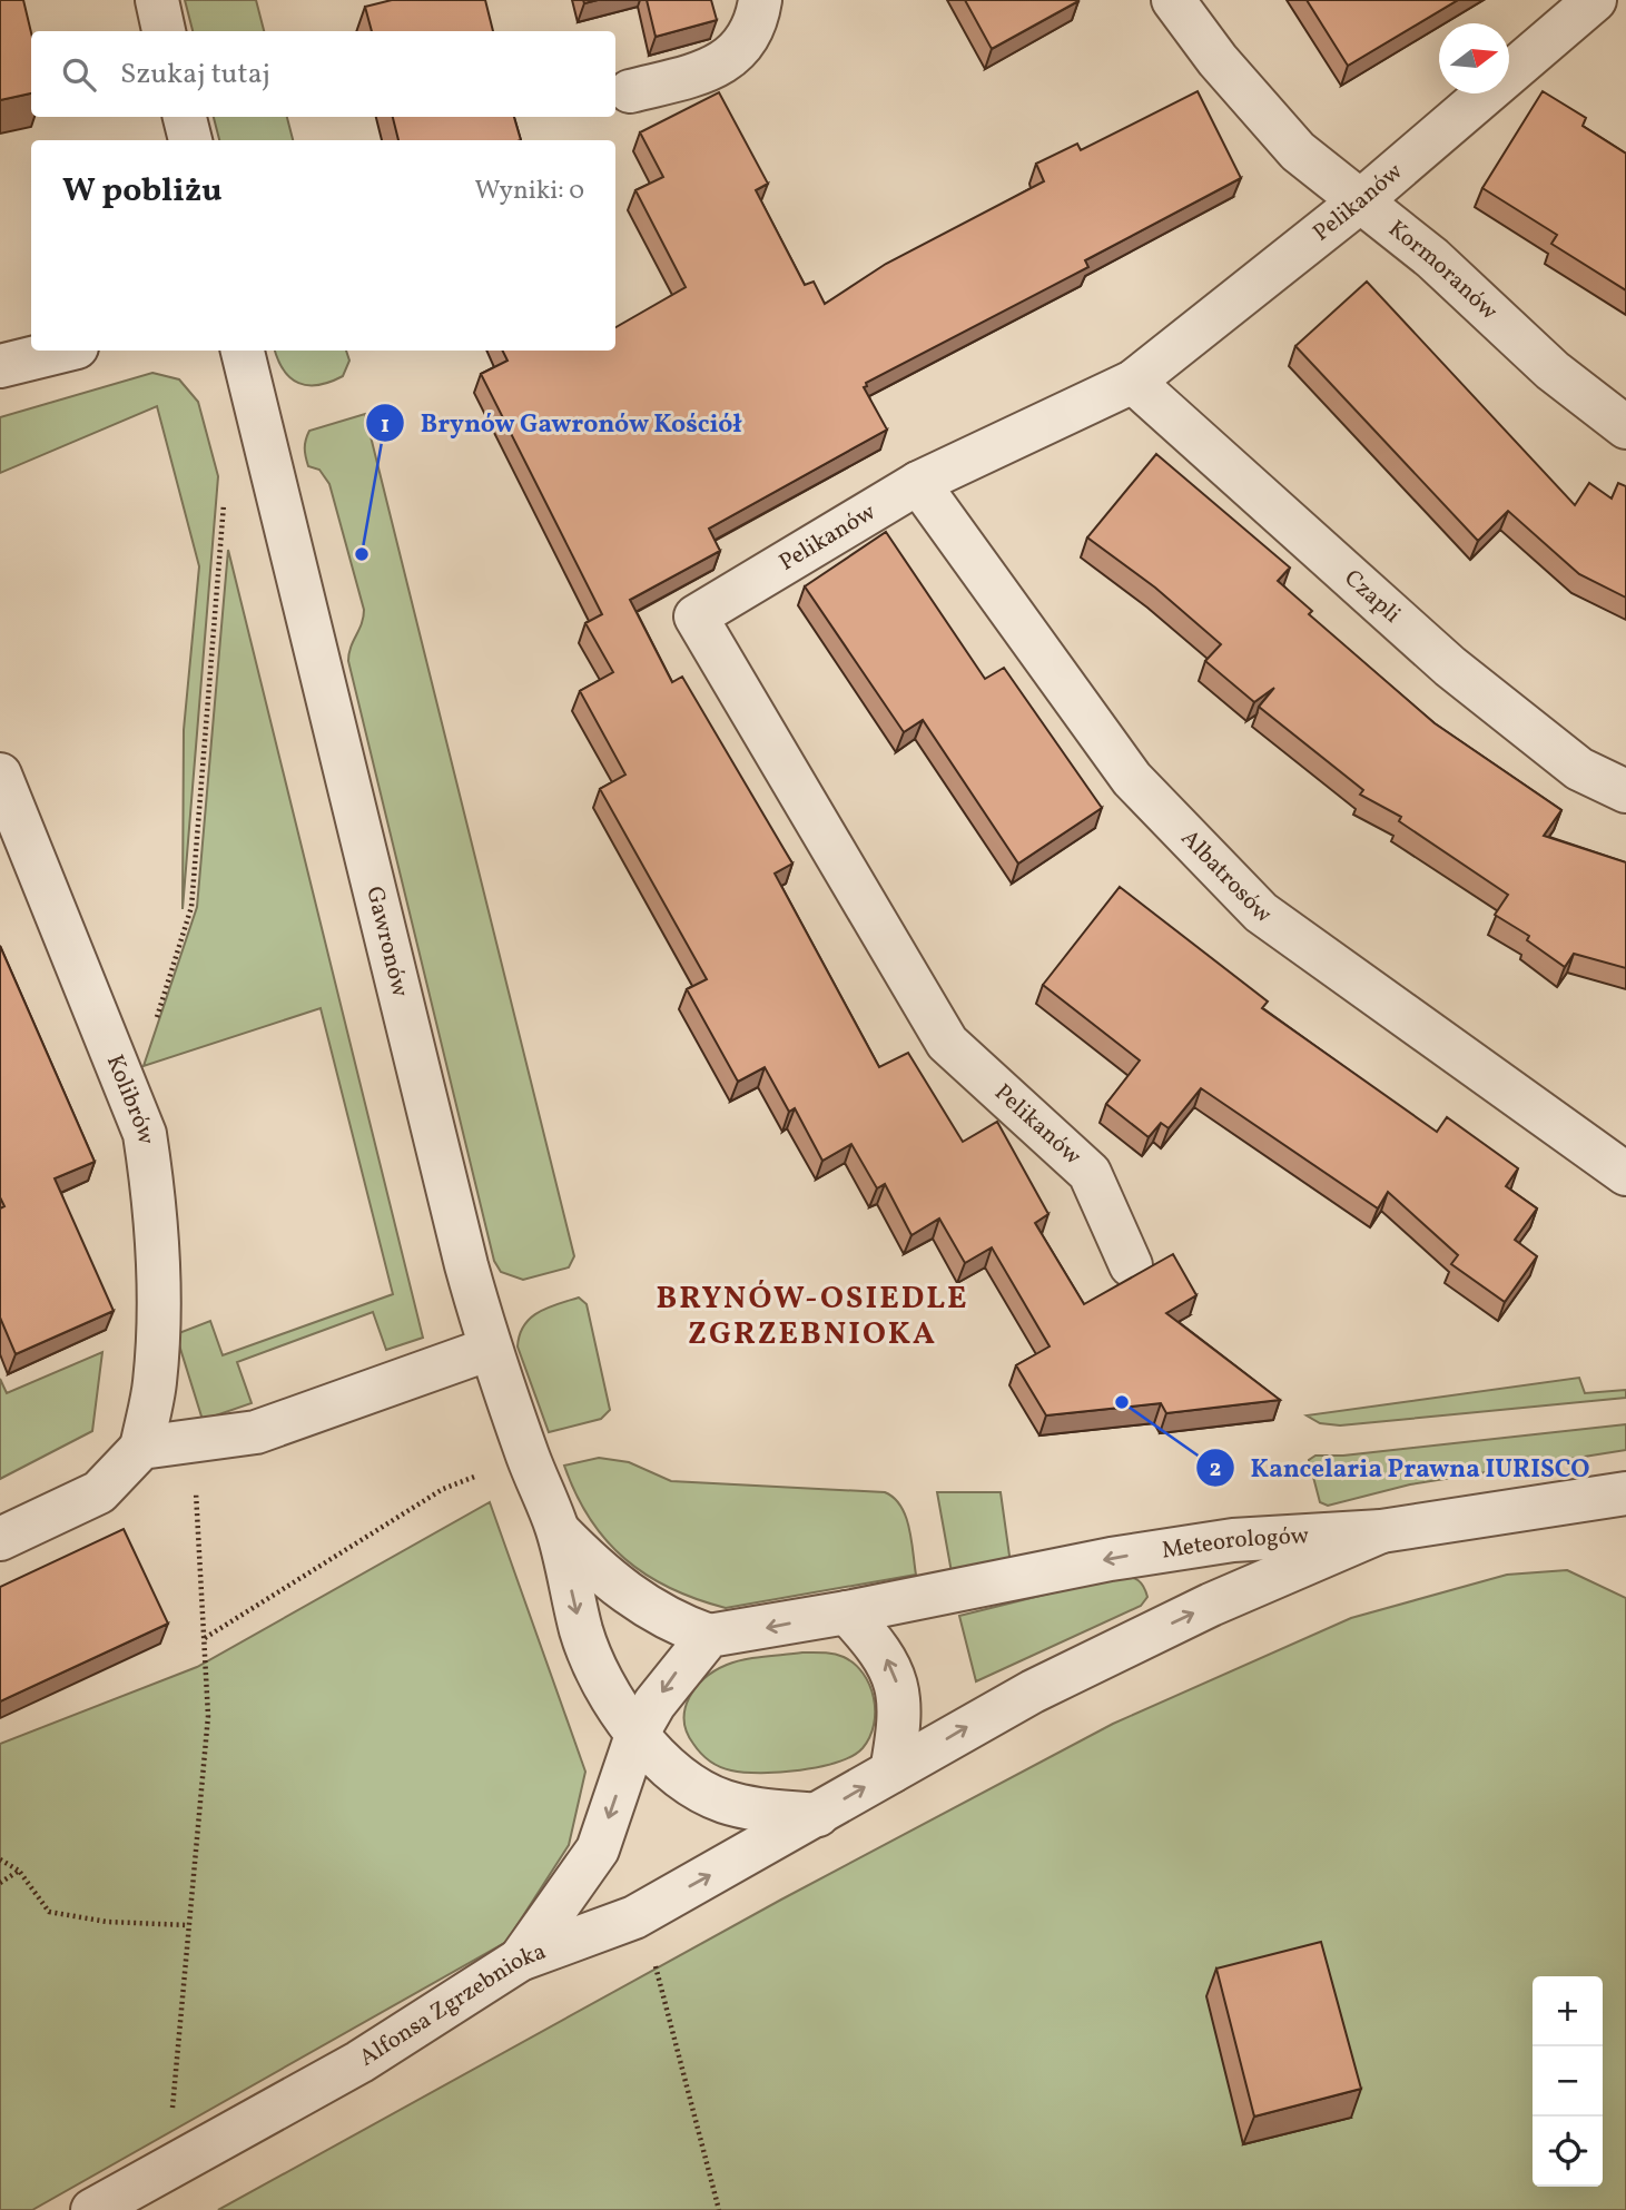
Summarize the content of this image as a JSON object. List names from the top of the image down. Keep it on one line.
{"streets":{"street":["Pelikanów","Kormoranów","Czapli","Albatrosów","Gawronów","Kolibrów","Meteorologów","Alfonsa Zgrzebnioka"]},"crossings":[["Pelikanów","Kormoranów"],["Pelikanów","Czapli"],["Pelikanów","Albatrosów"],["Gawronów","Meteorologów"],["Gawronów","Alfonsa Zgrzebnioka"],["Meteorologów","Alfonsa Zgrzebnioka"]],"one_way":["Alfonsa Zgrzebnioka"],"districts":["BRYNÓW-OSIEDLE ZGRZEBNIOKA"],"places":["Brynów Gawronów Kościół","Kancelaria Prawna IURISCO"],"north":"right","page":{"search":"Szukaj tutaj","heading":["W pobliżu","Wyniki: 0"],"map_buttons":["+","−"]}}
